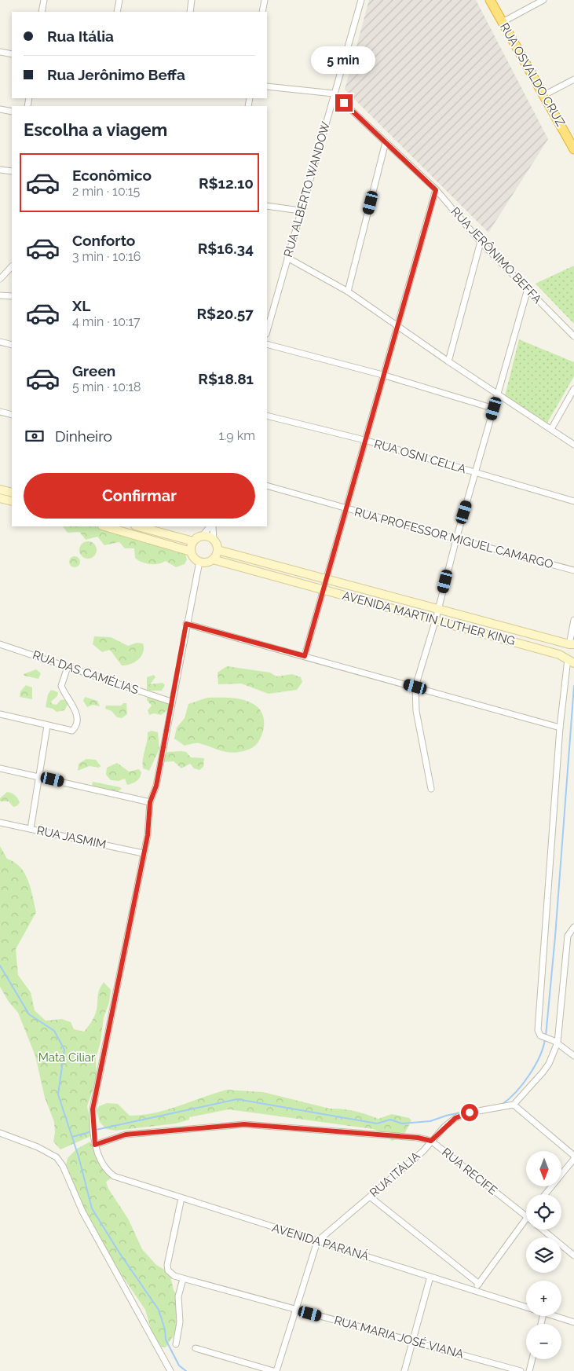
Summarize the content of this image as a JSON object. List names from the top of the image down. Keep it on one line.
{"streets":{"highway":["RUA OSVALDO CRUZ"],"main road":["AVENIDA MARTIN LUTHER KING"],"street":["RUA ALBERTO WANDOW","RUA JERÔNIMO BEFFA","RUA OSNI CELLA","RUA PROFESSOR MIGUEL CAMARGO","RUA DAS CAMÉLIAS","RUA JASMIM","RUA RECIFE","RUA ITÁLIA","AVENIDA PARANÁ","RUA MARIA JOSÉ VIANA"]},"crossings":[["RUA ALBERTO WANDOW","RUA JERÔNIMO BEFFA"],["AVENIDA MARTIN LUTHER KING","AVENIDA PARANÁ"],["RUA DAS CAMÉLIAS","AVENIDA PARANÁ"],["RUA JASMIM","AVENIDA PARANÁ"],["RUA RECIFE","RUA ITÁLIA"],["RUA RECIFE","AVENIDA PARANÁ"],["RUA ITÁLIA","AVENIDA PARANÁ"],["AVENIDA PARANÁ","RUA MARIA JOSÉ VIANA"]],"parks":["Mata Ciliar"],"north":"bottom","page":{"banner":["Rua Itália","Rua Jerônimo Beffa"],"bubble":"5 min","heading":"Escolha a viagem","list":[{"name":"Econômico","note":"2 min · 10:15","value":"R$12.10"},{"name":"Conforto","note":"3 min · 10:16","value":"R$16.34"},{"name":"XL","note":"4 min · 10:17","value":"R$20.57"},{"name":"Green","note":"5 min · 10:18","value":"R$18.81"}],"pay":["Dinheiro","1.9 km"],"buttons":"Confirmar","map_buttons":["+","−"]}}
